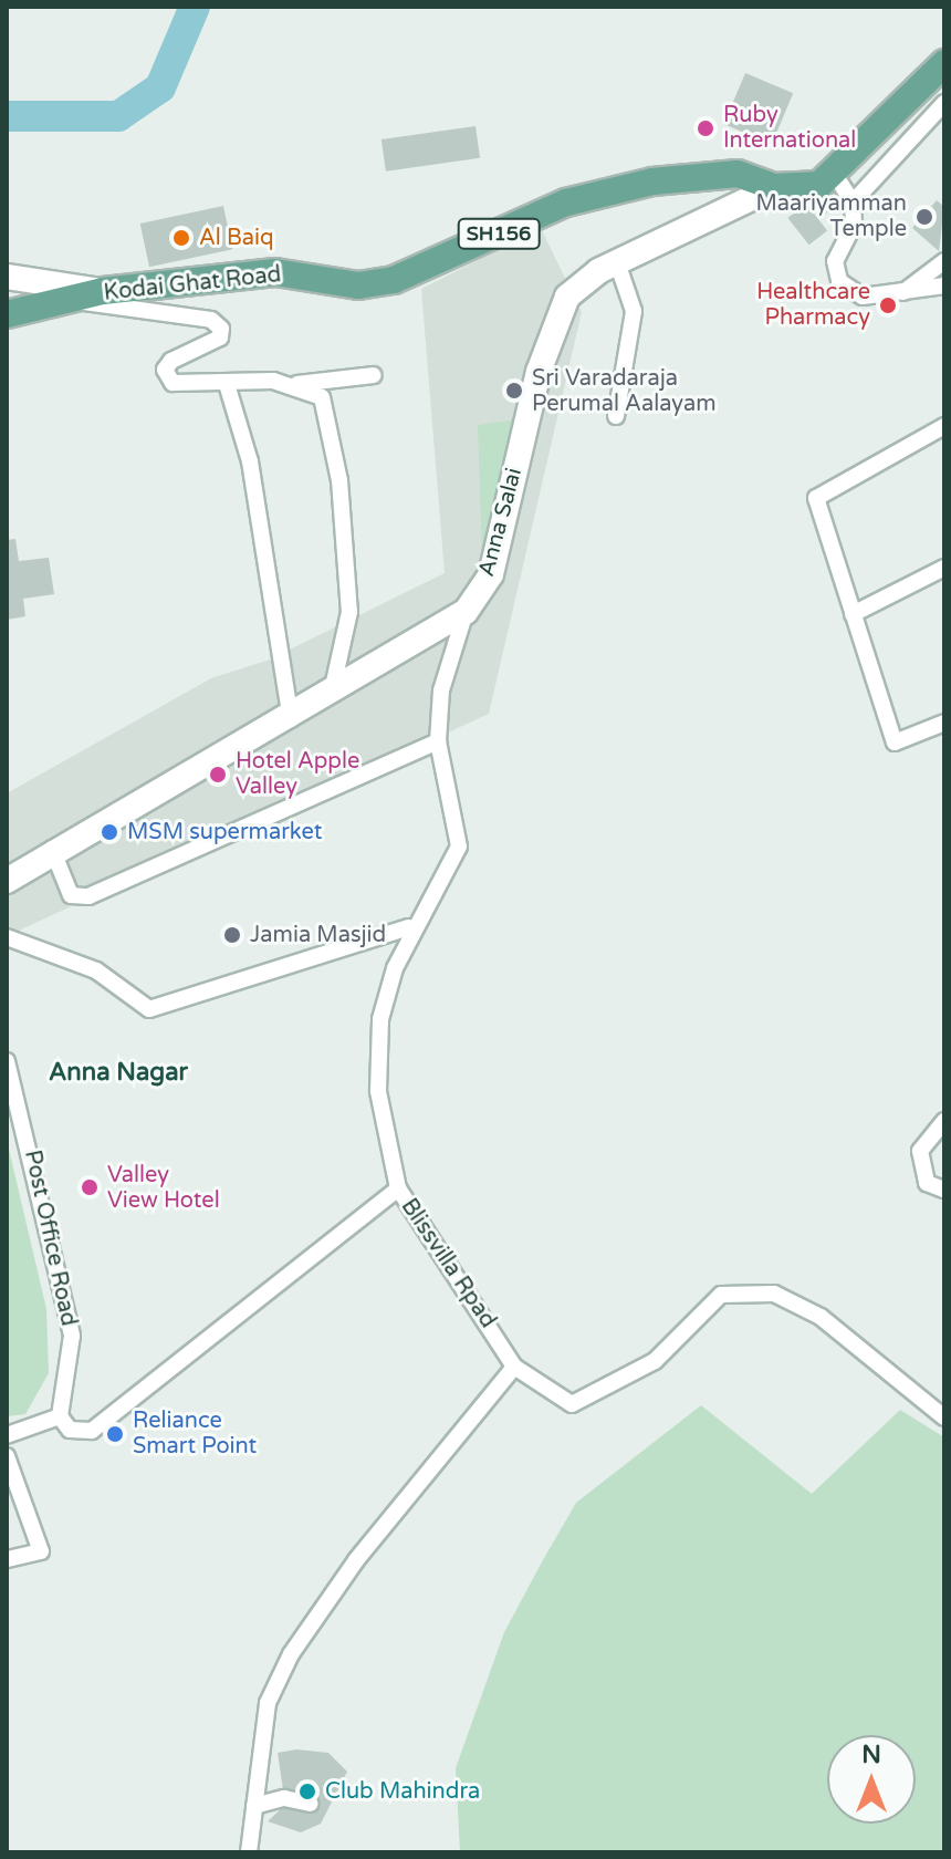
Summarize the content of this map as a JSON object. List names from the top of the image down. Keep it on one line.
{"streets":{"main road":["SH156","Kodai Ghat Road"],"street":["Anna Salai","Post Office Road","Blissvilla Rpad"]},"crossings":[["Kodai Ghat Road","Anna Salai"],["Anna Salai","Blissvilla Rpad"]],"districts":["Anna Nagar"],"places":["Ruby International","Maariyamman Temple","Al Baiq","Healthcare Pharmacy","Sri Varadaraja Perumal Aalayam","Hotel Apple Valley","MSM supermarket","Jamia Masjid","Valley View Hotel","Reliance Smart Point","Club Mahindra"],"north":"top"}
